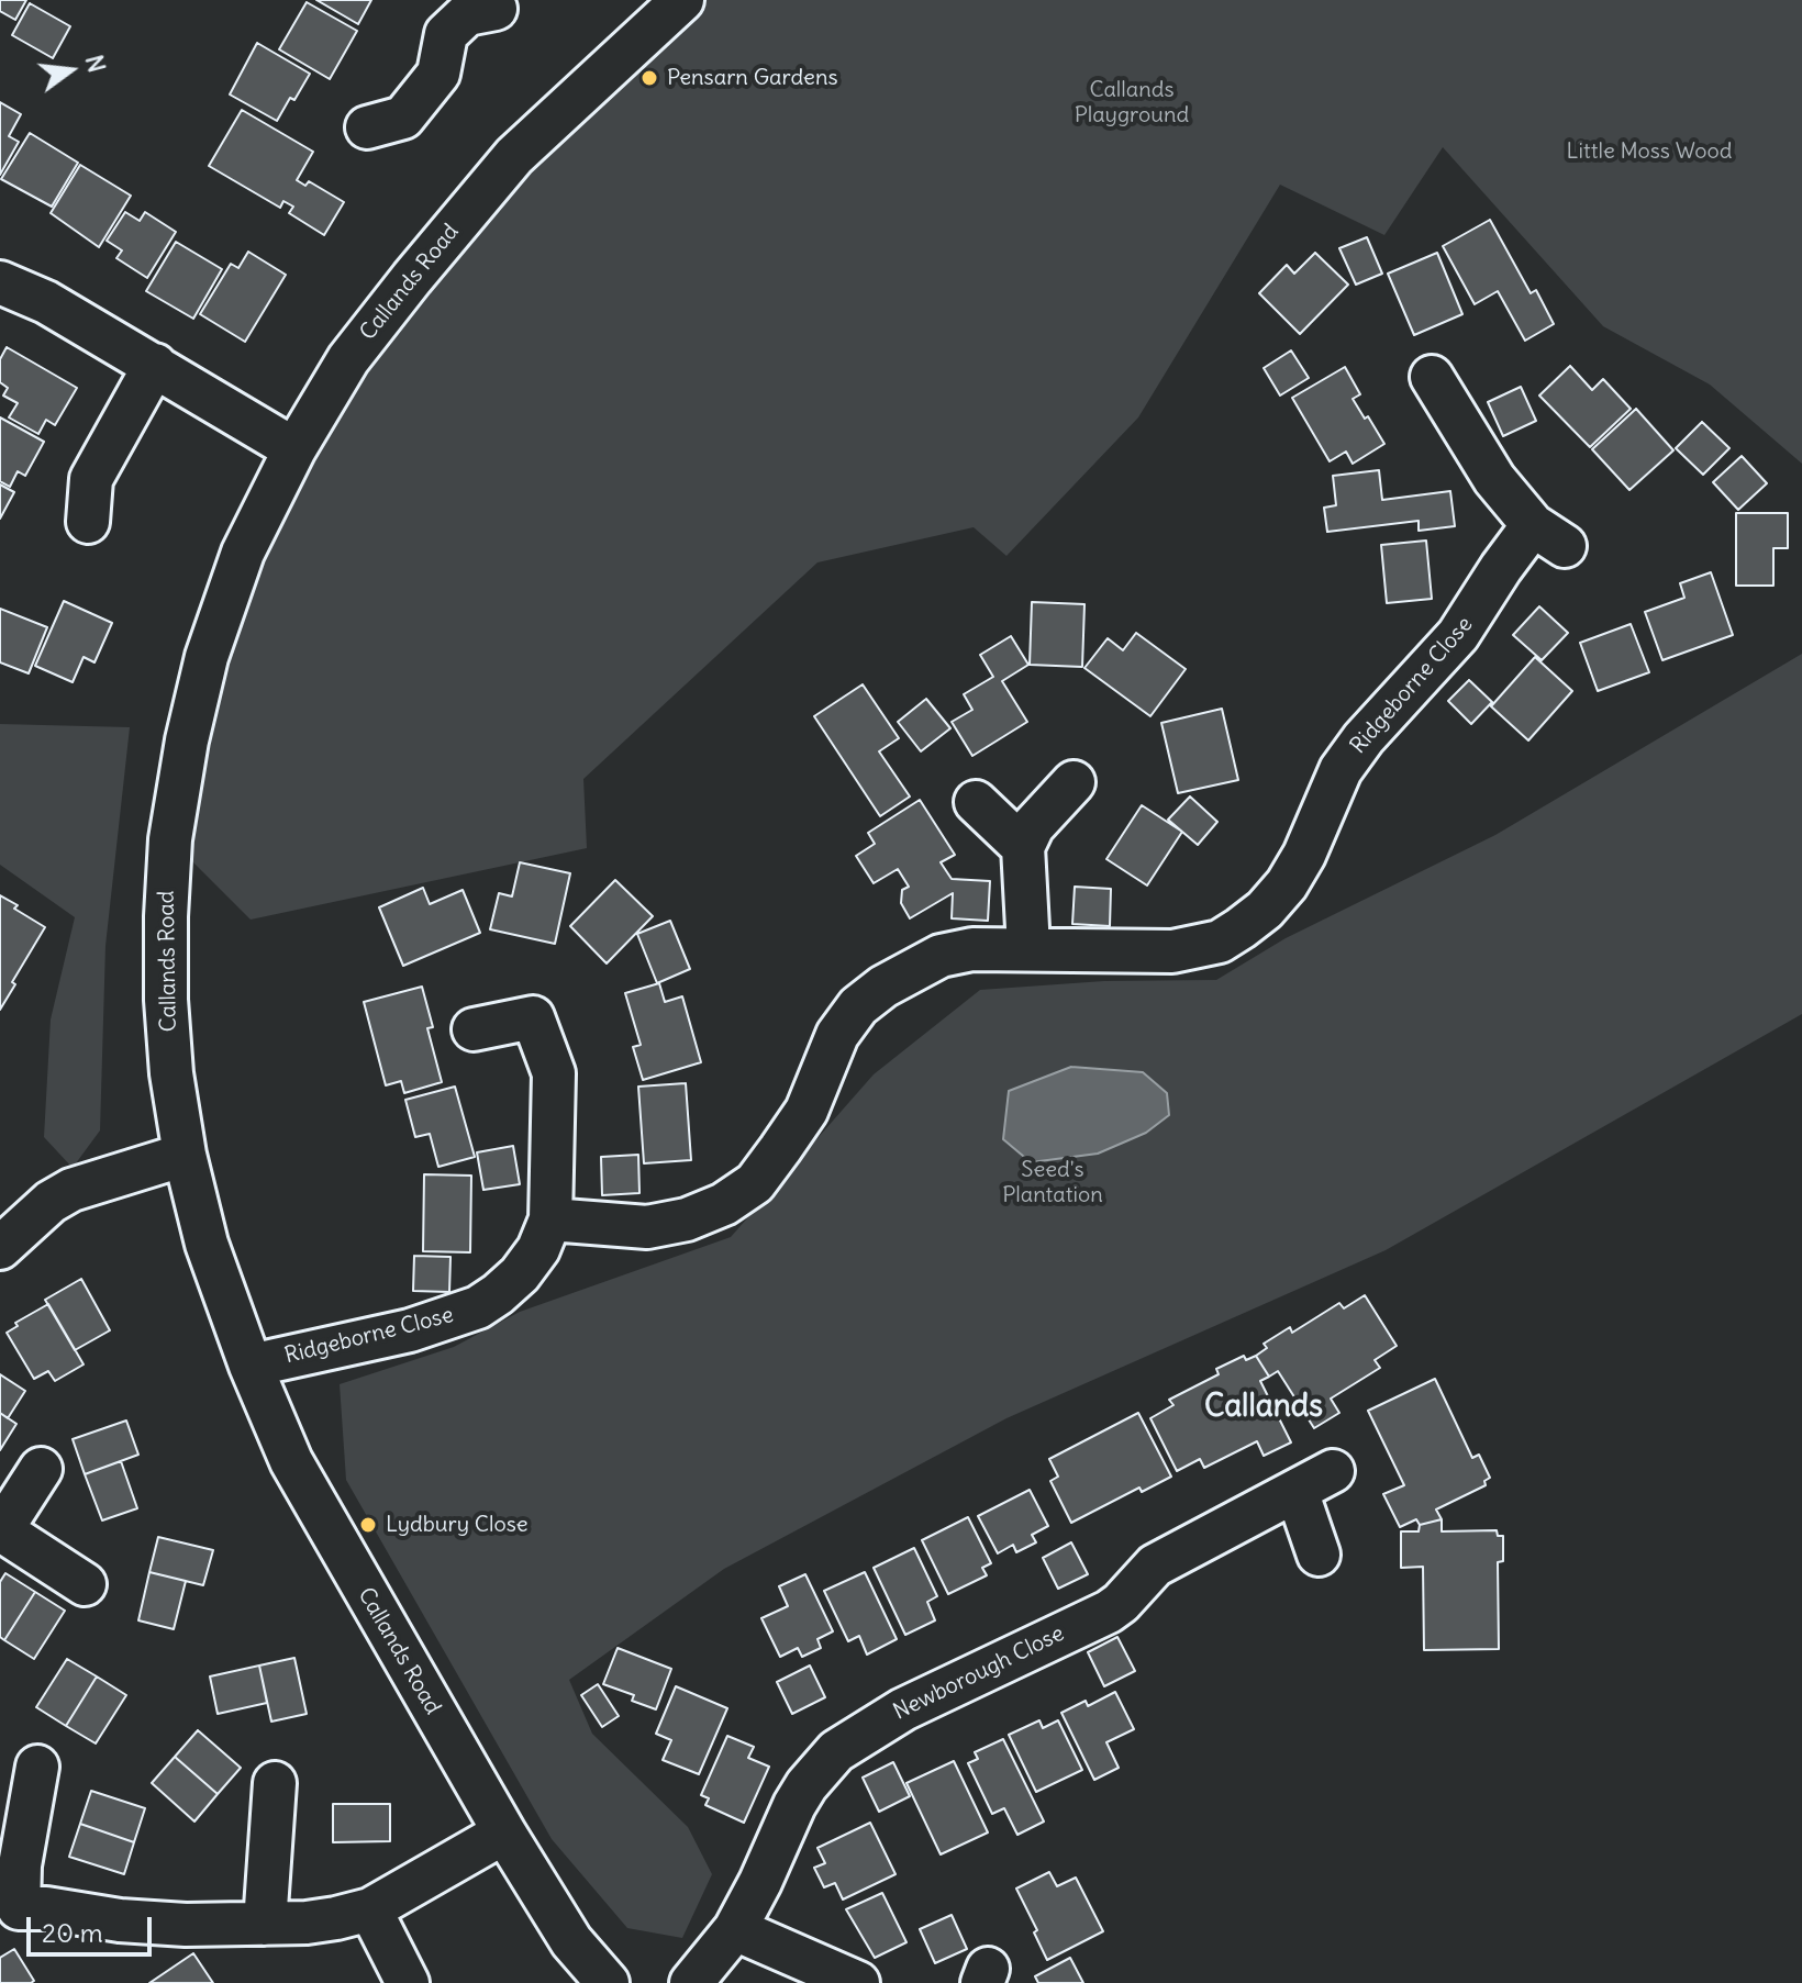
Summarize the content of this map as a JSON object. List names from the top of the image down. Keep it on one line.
{"streets":{"street":["Callands Road","Ridgeborne Close","Newborough Close"]},"crossings":[["Callands Road","Ridgeborne Close"]],"districts":["Callands"],"parks":["Callands Playground","Little Moss Wood","Seed's Plantation"],"places":["Pensarn Gardens","Lydbury Close"],"scale_bar":"20 m","north":"right"}
